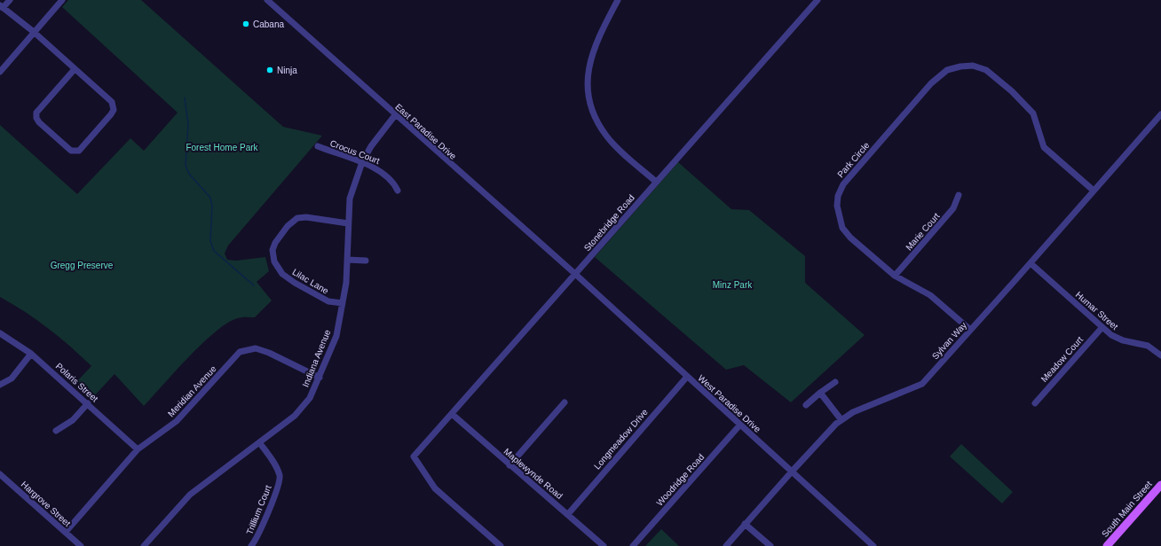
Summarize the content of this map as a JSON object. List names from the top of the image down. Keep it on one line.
{"streets":{"main road":["South Main Street"],"street":["East Paradise Drive","Crocus Court","Park Circle","Stonebridge Road","Marie Court","Lilac Lane","Humar Street","Sylvan Way","Indiana Avenue","Meadow Court","Polaris Street","Meridian Avenue","West Paradise Drive","Longmeadow Drive","Maplewynde Road","Woodridge Road","Hargrove Street","Trillium Court"]},"crossings":[["East Paradise Drive","Stonebridge Road"],["East Paradise Drive","Indiana Avenue"],["East Paradise Drive","West Paradise Drive"],["Crocus Court","Indiana Avenue"],["Park Circle","Marie Court"],["Park Circle","Sylvan Way"],["Stonebridge Road","West Paradise Drive"],["Stonebridge Road","Maplewynde Road"],["Lilac Lane","Indiana Avenue"],["Humar Street","Sylvan Way"],["Humar Street","Meadow Court"],["Sylvan Way","West Paradise Drive"],["Indiana Avenue","Meridian Avenue"],["Indiana Avenue","Trillium Court"],["Polaris Street","Meridian Avenue"],["Meridian Avenue","Hargrove Street"],["West Paradise Drive","Longmeadow Drive"],["West Paradise Drive","Woodridge Road"],["Longmeadow Drive","Maplewynde Road"]],"parks":["Forest Home Park","Gregg Preserve","Minz Park"],"places":["Cabana","Ninja"]}
